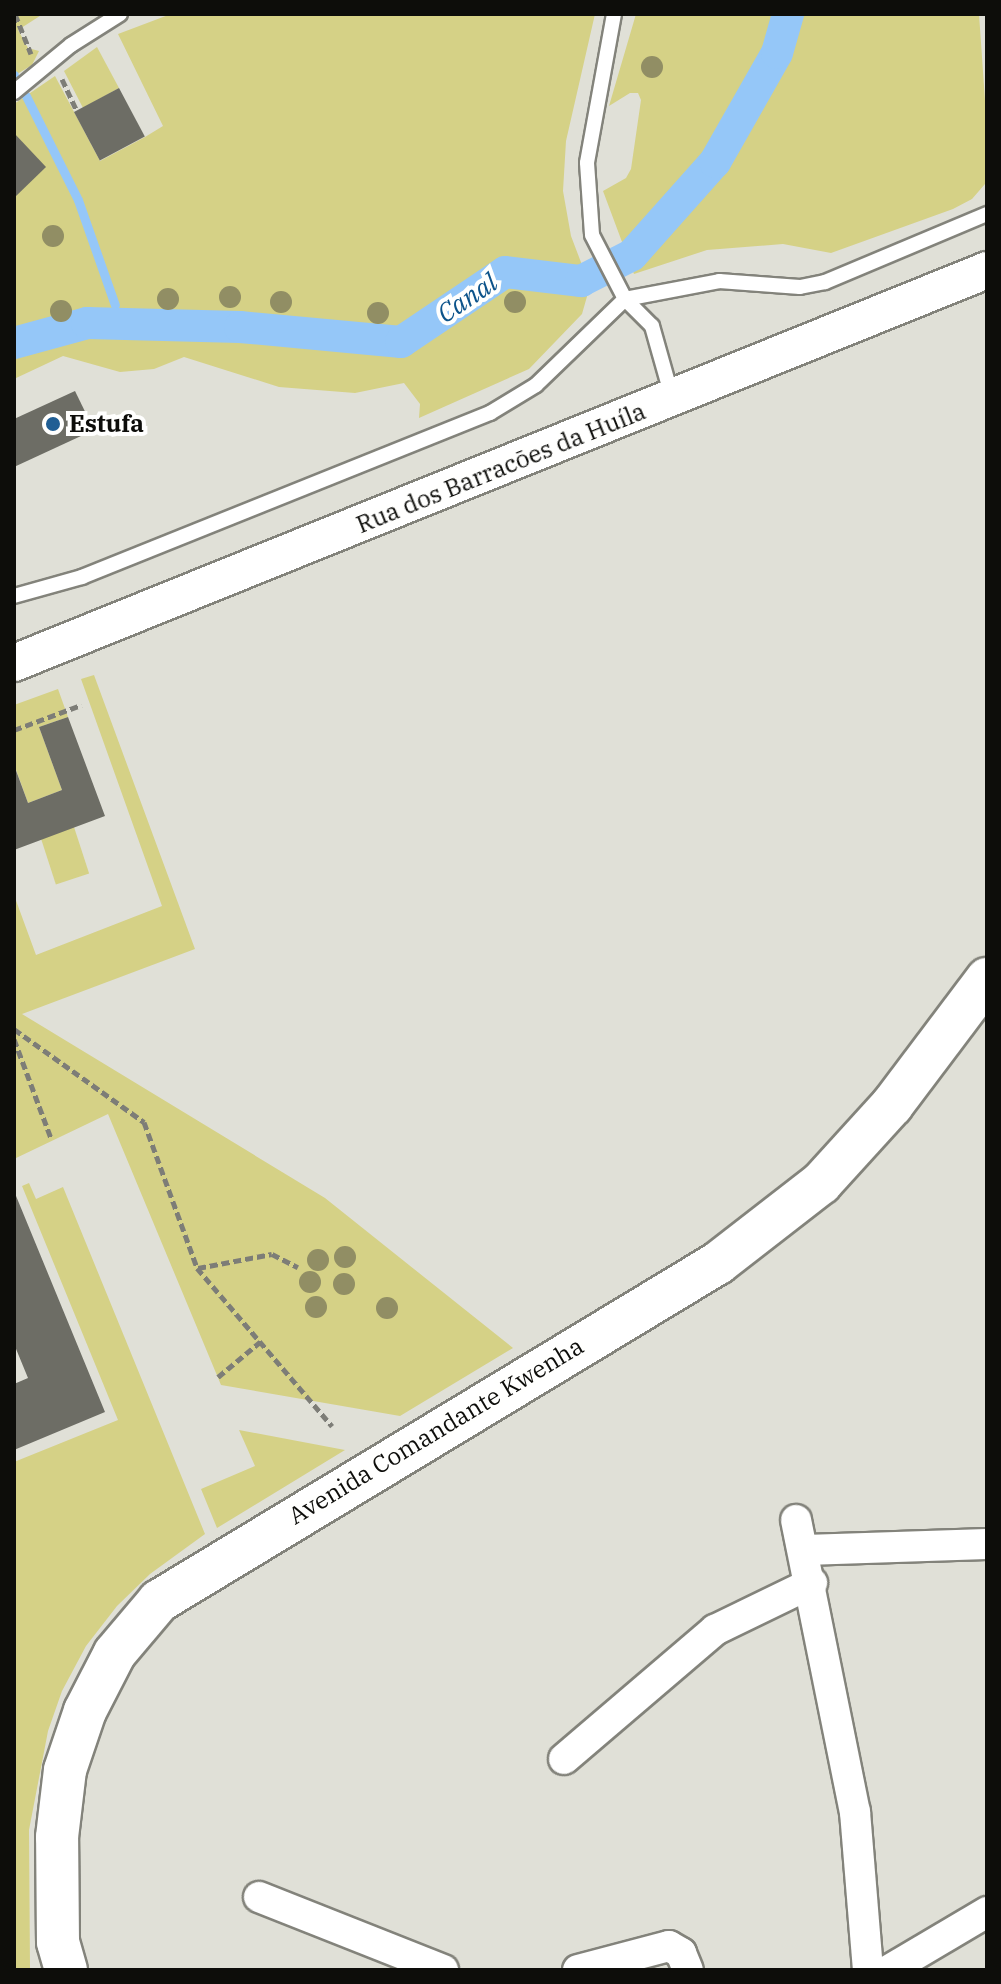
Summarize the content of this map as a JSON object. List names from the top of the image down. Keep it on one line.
{"streets":{"main road":["Avenida Comandante Kwenha"],"street":["Rua dos Barracões da Huíla"]},"water":["Canal"],"places":["Estufa"]}
